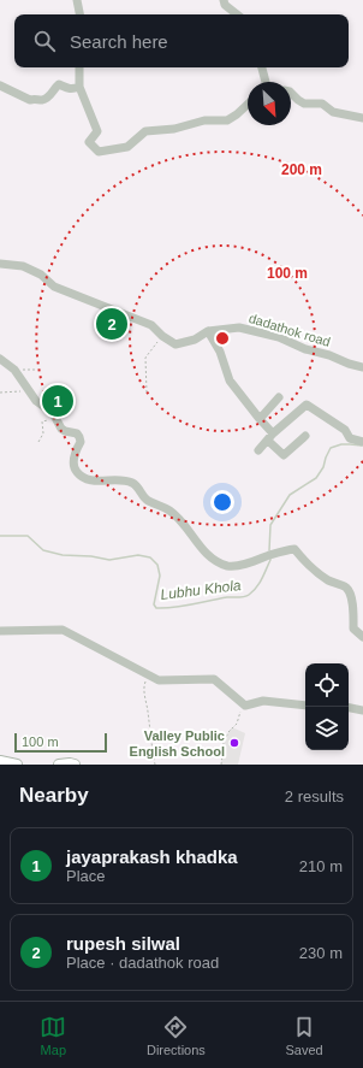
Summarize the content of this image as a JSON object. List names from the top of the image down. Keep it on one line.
{"streets":{"street":["dadathok road"]},"water":["Lubhu Khola"],"places":["Valley Public English School"],"scale_bar":"100 m","north":"bottom right","page":{"search":"Search here","pins":["2","1"],"scale":"100 m","heading":["Nearby","2 results"],"list":[{"mark":"1","name":"jayaprakash khadka","note":"Place","value":"210 m"},{"mark":"2","name":"rupesh silwal","note":"Place · dadathok road","value":"230 m"}],"nav":["Map","Directions","Saved"]},"rings":["200 m","100 m"]}
